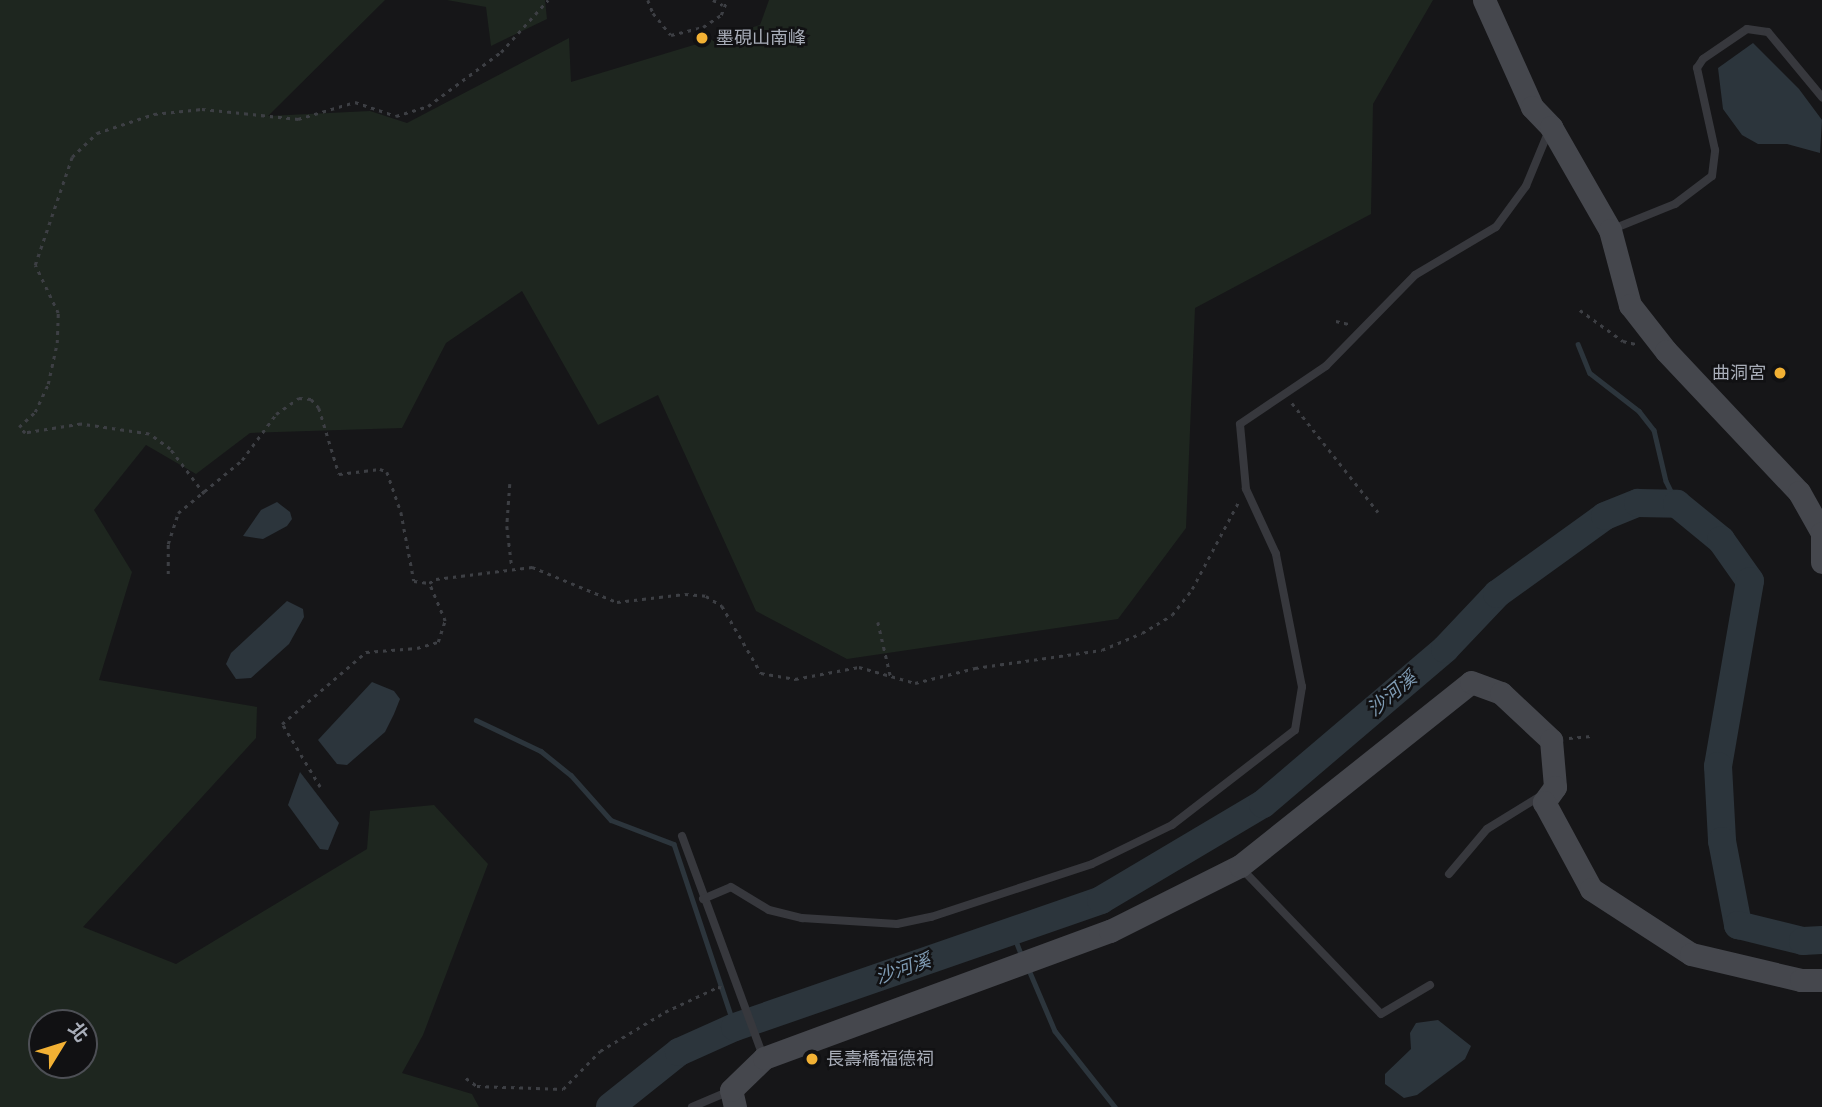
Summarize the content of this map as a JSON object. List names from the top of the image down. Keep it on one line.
{"water":["沙河溪"],"places":["墨硯山南峰","曲洞宮","長壽橋福德祠"],"north":"top right"}
